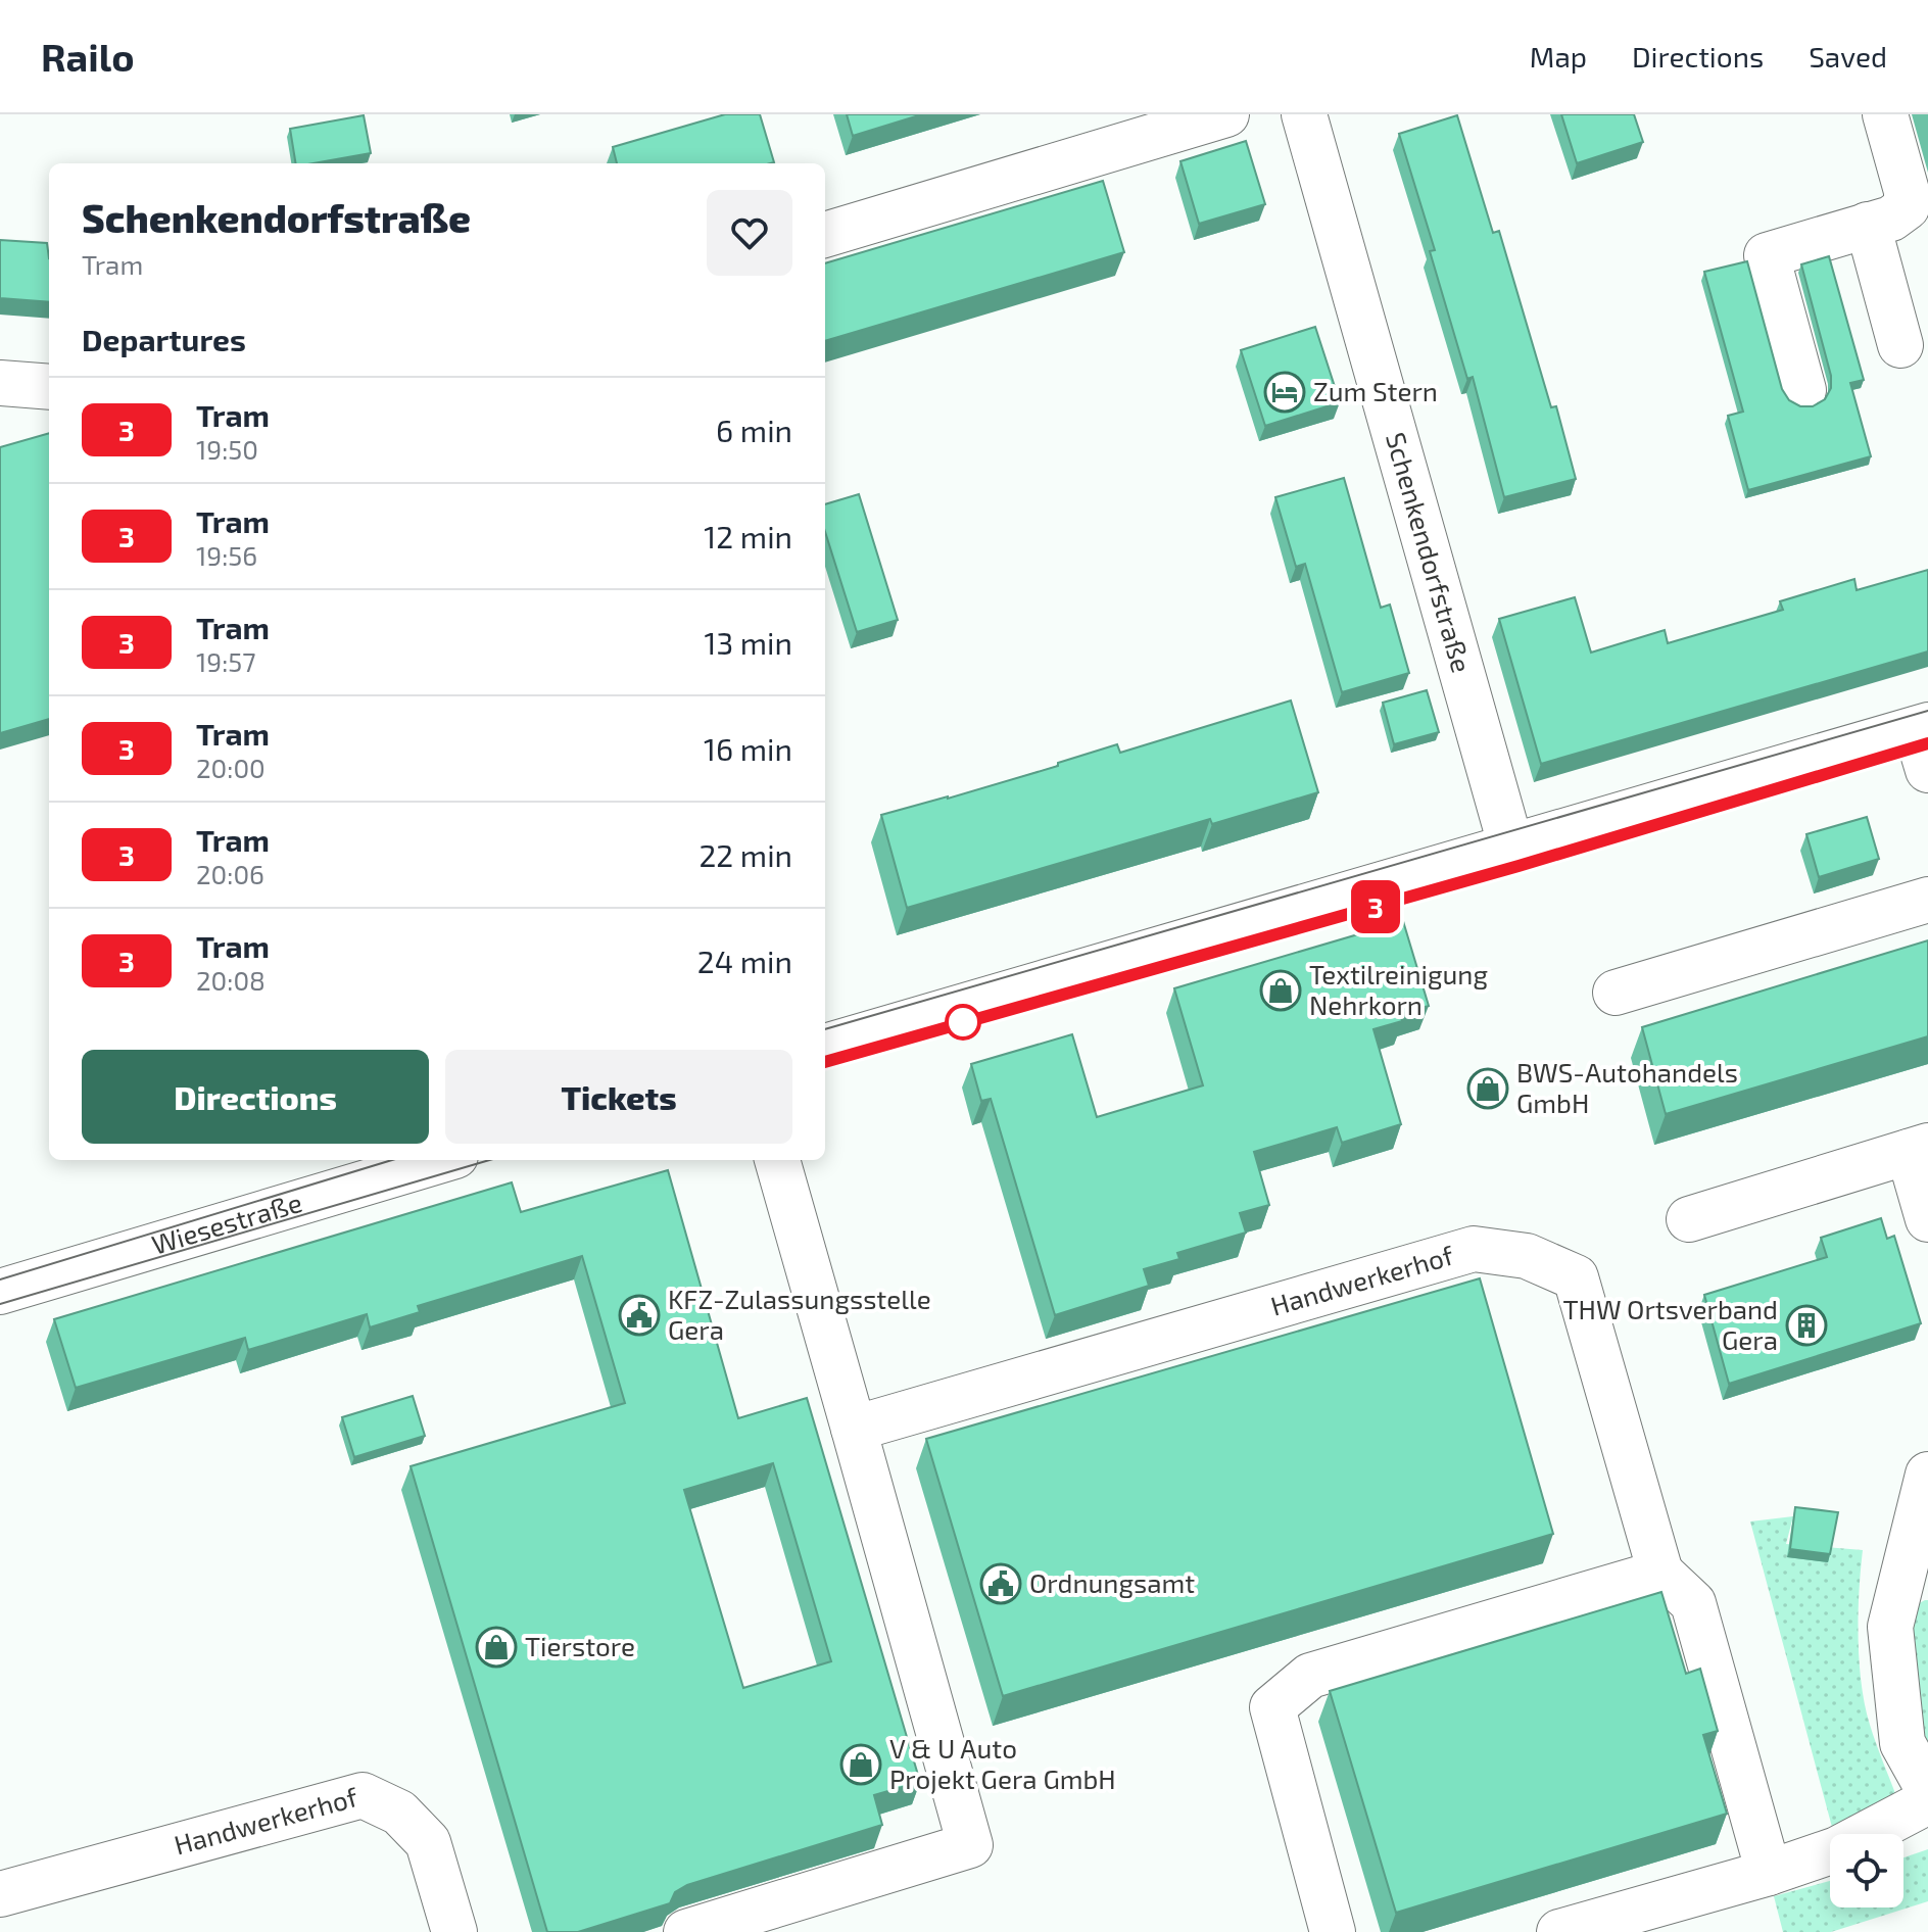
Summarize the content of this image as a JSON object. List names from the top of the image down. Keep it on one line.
{"streets":{"street":["Schenkendorfstraße","Wiesestraße","Handwerkerhof"]},"places":{"hotel":["Zum Stern"],"shop":["Textilreinigung Nehrkorn","BWS-Autohandels GmbH","Tierstore","V & U Auto Projekt Gera GmbH"],"public building":["KFZ-Zulassungsstelle Gera","Ordnungsamt"],"building":["THW Ortsverband Gera"]},"lines":["tram line 3"],"page":{"header":"Railo","nav":["Map","Directions","Saved"],"on_map":"3","heading":[["Schenkendorfstraße","Tram"],"Departures"],"list":[{"mark":"3","name":"Tram","note":"19:50","value":"6 min"},{"mark":"3","name":"Tram","note":"19:56","value":"12 min"},{"mark":"3","name":"Tram","note":"19:57","value":"13 min"},{"mark":"3","name":"Tram","note":"20:00","value":"16 min"},{"mark":"3","name":"Tram","note":"20:06","value":"22 min"},{"mark":"3","name":"Tram","note":"20:08","value":"24 min"}],"buttons":["Directions","Tickets"]}}
